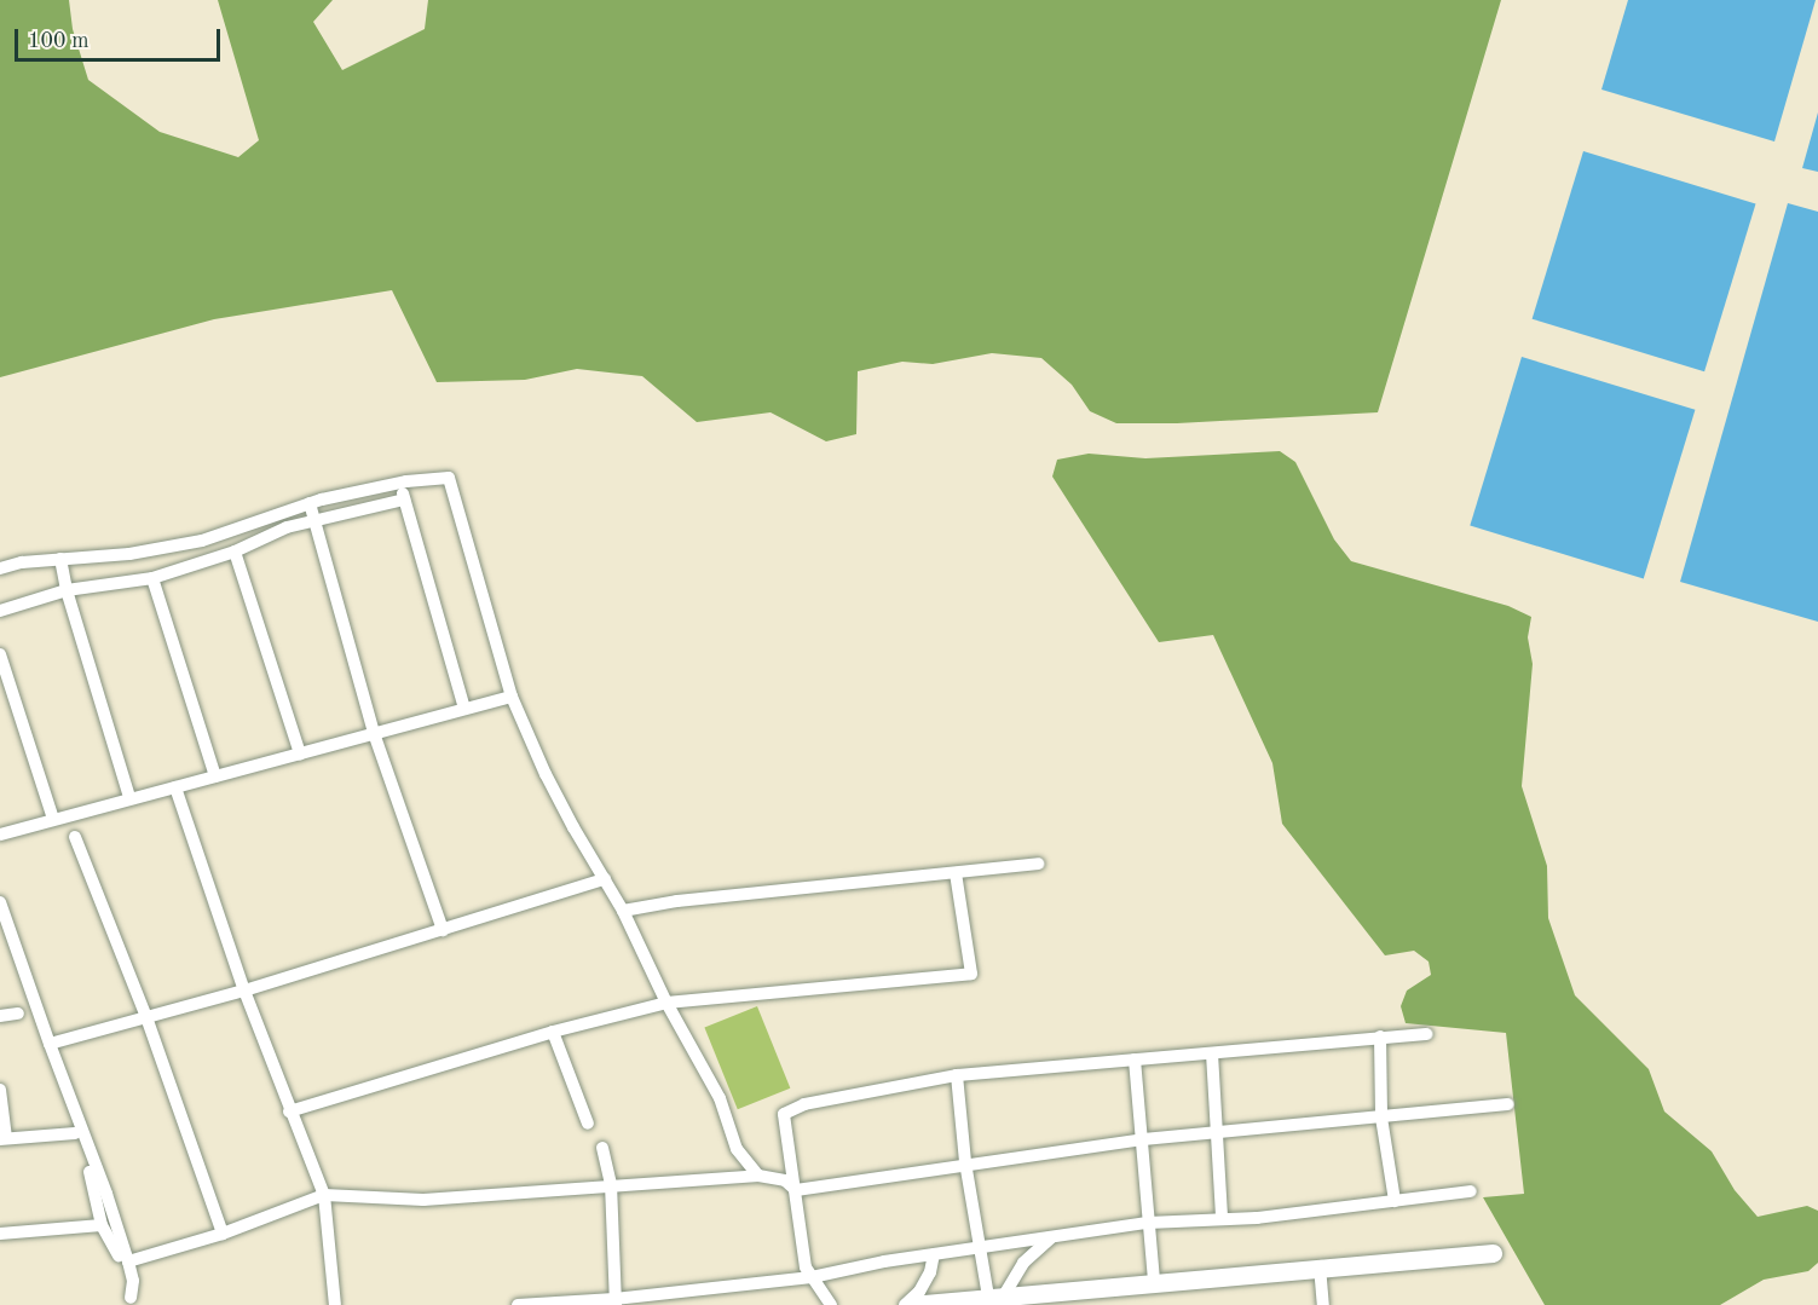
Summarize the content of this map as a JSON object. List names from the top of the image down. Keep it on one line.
{"scale_bar":"100 m"}
